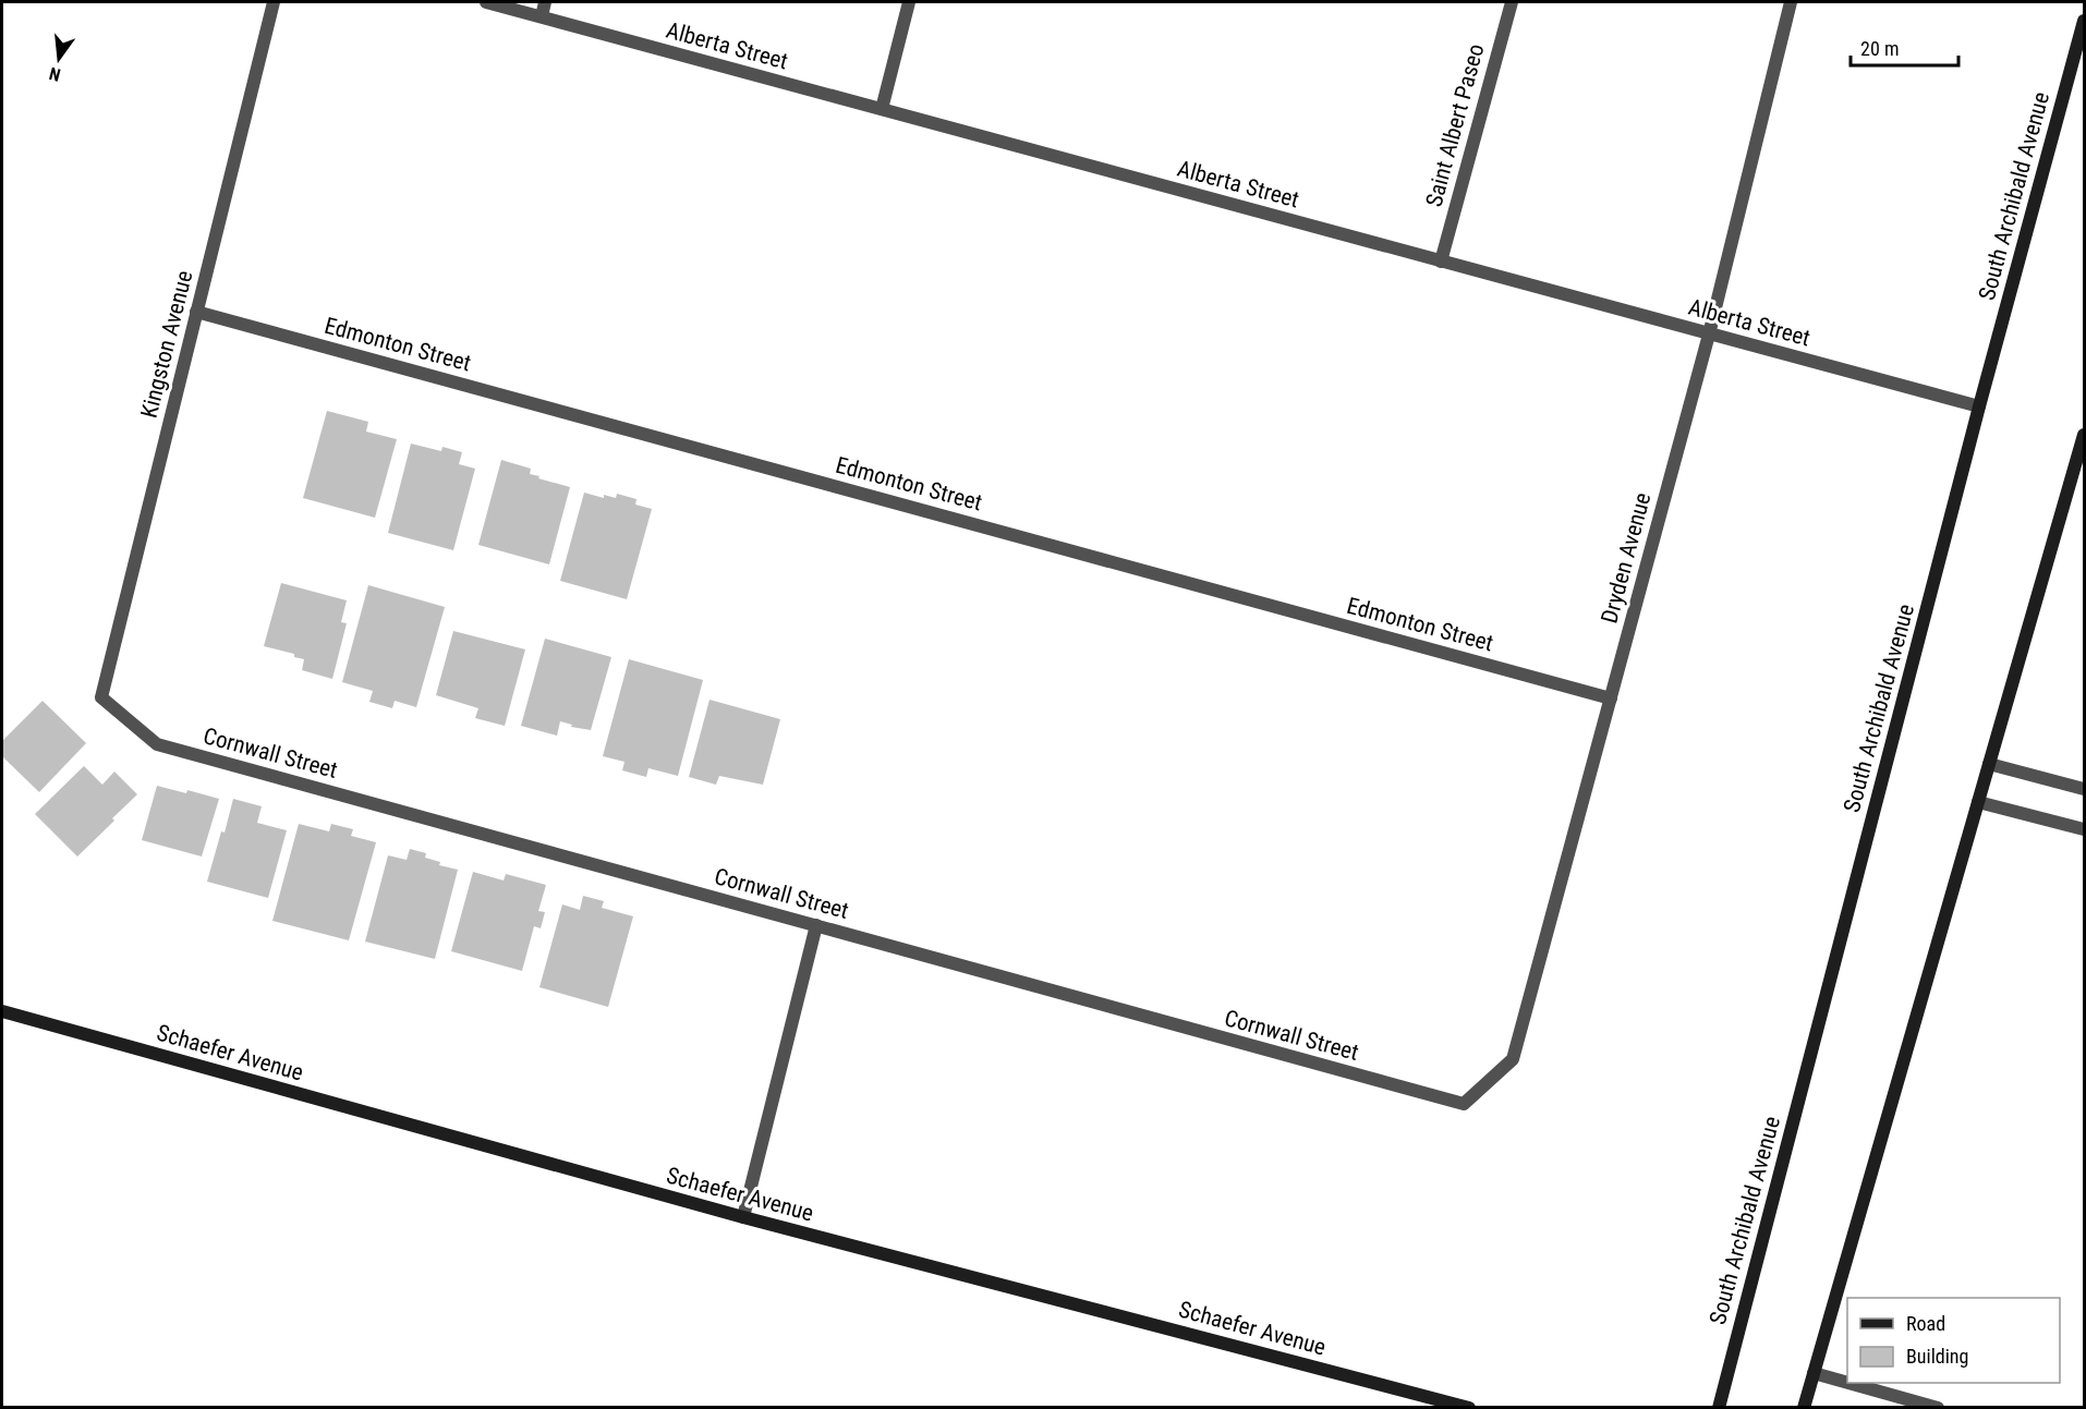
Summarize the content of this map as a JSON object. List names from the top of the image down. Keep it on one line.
{"streets":{"main road":["South Archibald Avenue","Schaefer Avenue"],"street":["Alberta Street","Saint Albert Paseo","Kingston Avenue","Edmonton Street","Dryden Avenue","Cornwall Street"]},"crossings":[["Alberta Street","Saint Albert Paseo"],["Alberta Street","South Archibald Avenue"],["Alberta Street","Dryden Avenue"],["Kingston Avenue","Edmonton Street"],["Kingston Avenue","Cornwall Street"],["Edmonton Street","Dryden Avenue"],["Dryden Avenue","Cornwall Street"]],"legend":["Road","Building"],"scale_bar":"20 m","north":"bottom"}
